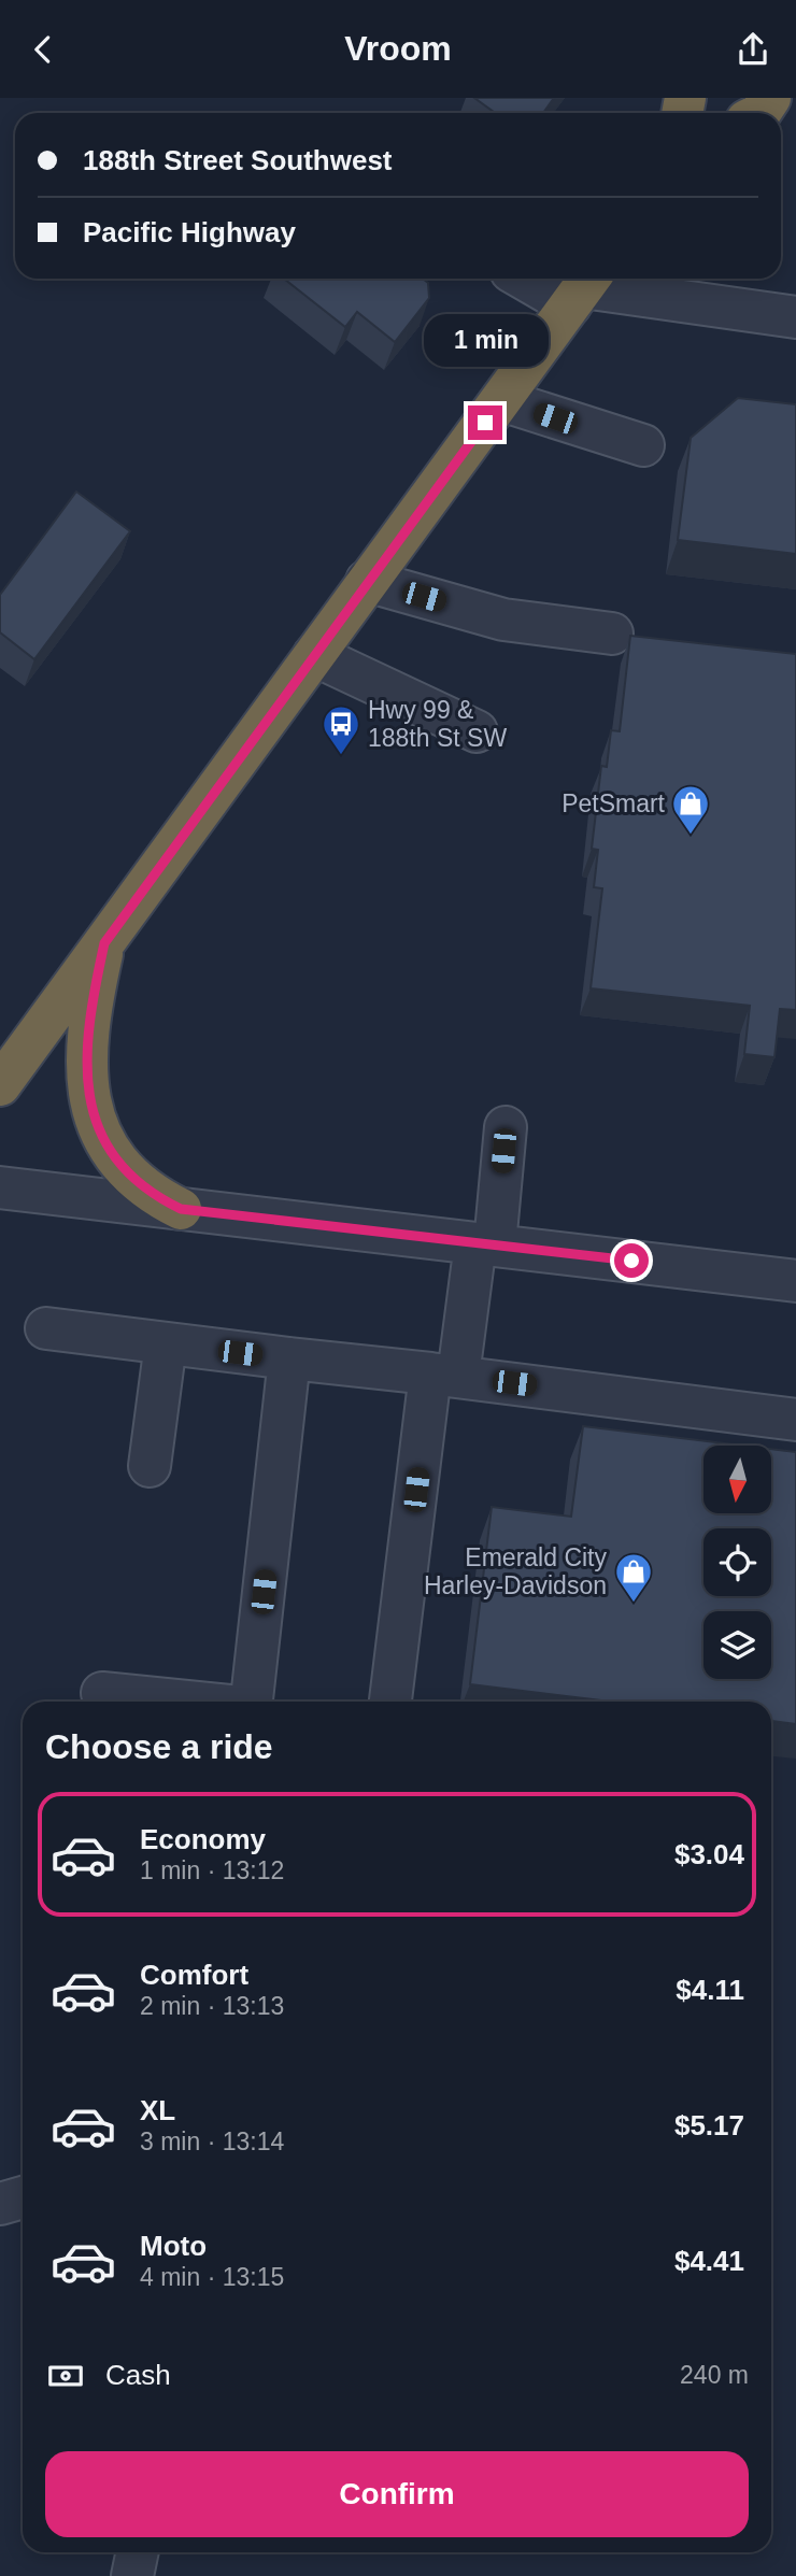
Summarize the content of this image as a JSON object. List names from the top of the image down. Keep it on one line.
{"places":{"bus stop":["Hwy 99 & 188th St SW"],"shop":["PetSmart","Emerald City Harley-Davidson"]},"north":"bottom","page":{"header":"Vroom","banner":["188th Street Southwest","Pacific Highway"],"bubble":"1 min","heading":"Choose a ride","list":[{"name":"Economy","note":"1 min · 13:12","value":"$3.04"},{"name":"Comfort","note":"2 min · 13:13","value":"$4.11"},{"name":"XL","note":"3 min · 13:14","value":"$5.17"},{"name":"Moto","note":"4 min · 13:15","value":"$4.41"}],"pay":["Cash","240 m"],"buttons":"Confirm"}}
